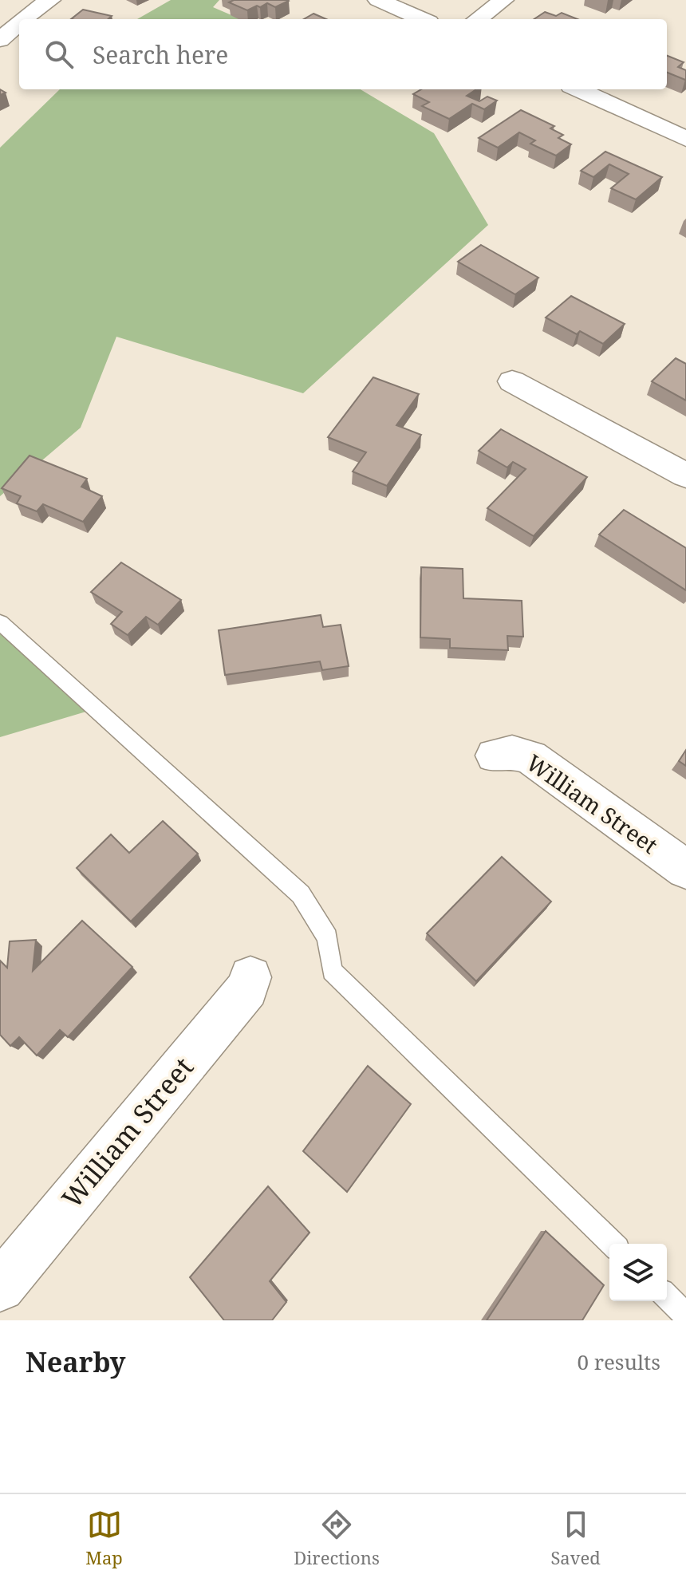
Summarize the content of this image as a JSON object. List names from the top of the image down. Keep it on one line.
{"streets":{"street":["William Street"]},"page":{"search":"Search here","heading":["Nearby","0 results"],"nav":["Map","Directions","Saved"]}}
